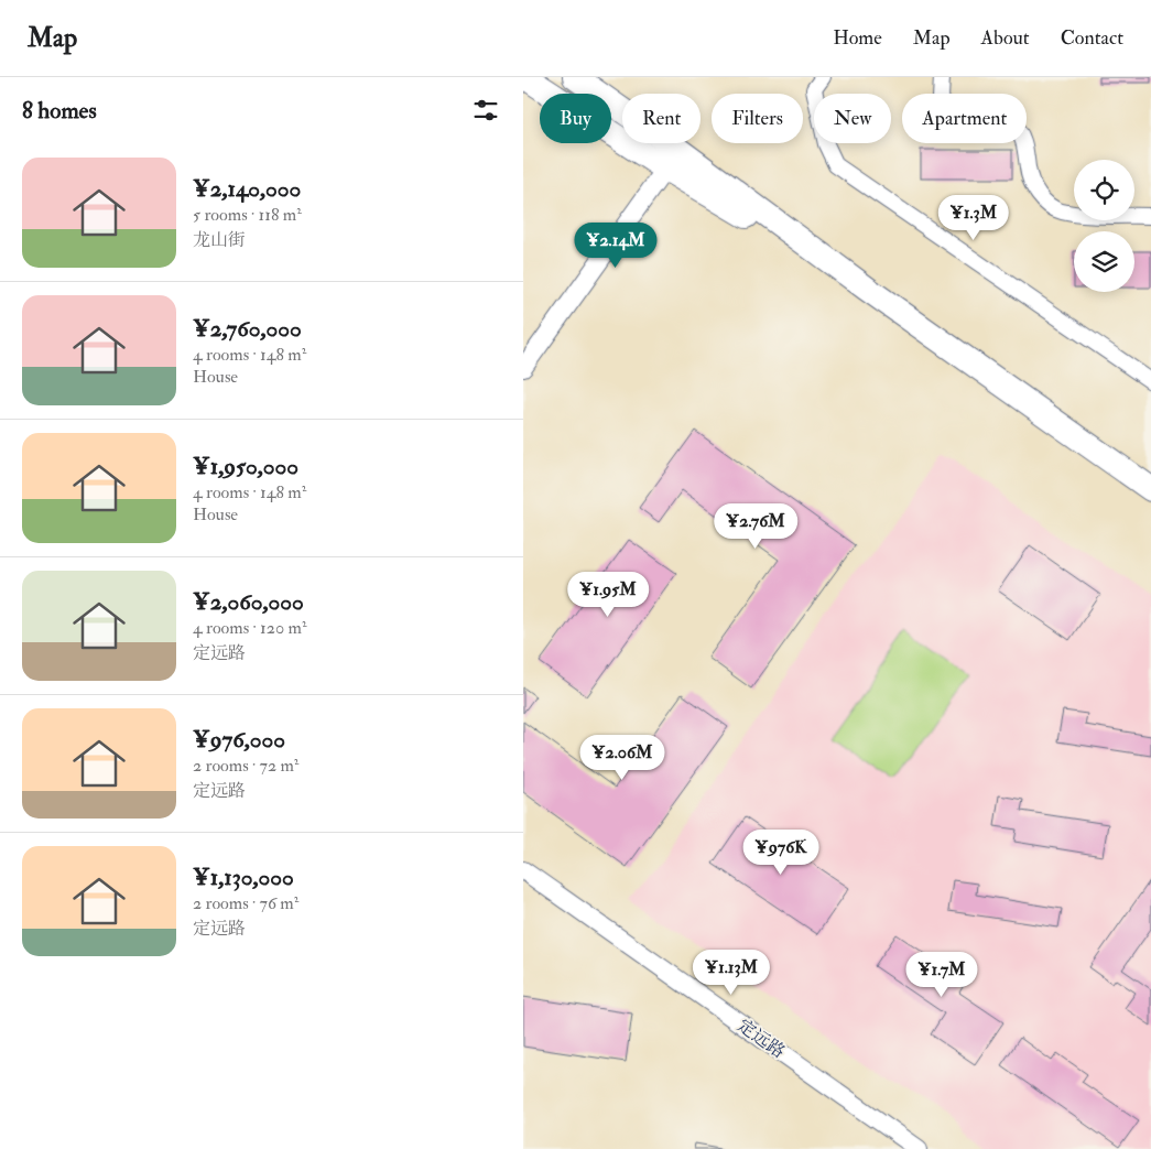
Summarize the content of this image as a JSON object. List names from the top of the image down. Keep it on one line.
{"streets":{"street":["定远路"]},"page":{"header":"Map","nav":["Home","Map","About","Contact"],"heading":"8 homes","chip":["Buy","Rent","Filters","New","Apartment"],"list":[{"name":"¥2,140,000","note":"5 rooms · 118 m² · 龙山街"},{"name":"¥2,760,000","note":"4 rooms · 148 m² · House"},{"name":"¥1,950,000","note":"4 rooms · 148 m² · House"},{"name":"¥2,060,000","note":"4 rooms · 120 m² · 定远路"},{"name":"¥976,000","note":"2 rooms · 72 m² · 定远路"},{"name":"¥1,130,000","note":"2 rooms · 76 m² · 定远路"}],"price":["¥1.3M","¥2.14M","¥2.76M","¥1.95M","¥2.06M","¥976K","¥1.13M","¥1.7M"]}}
